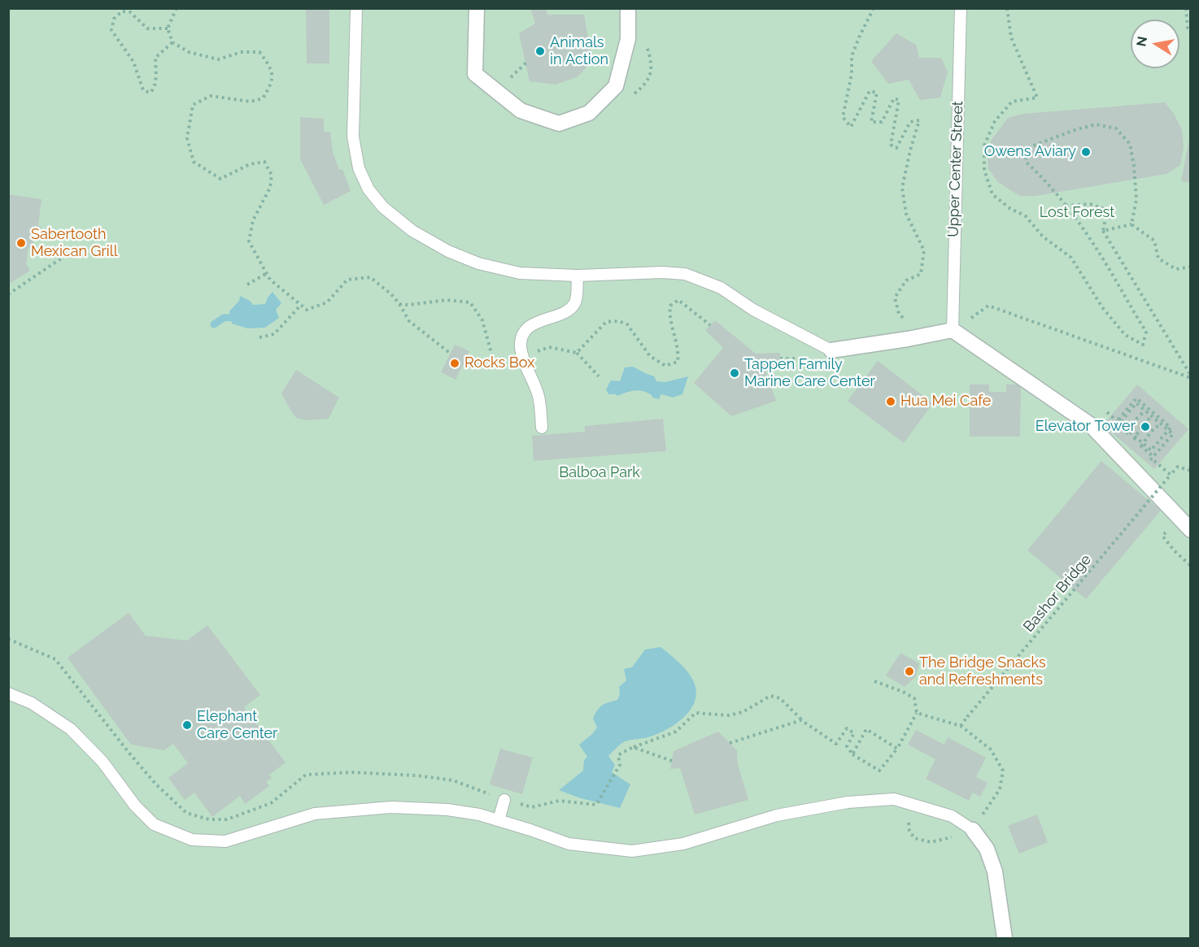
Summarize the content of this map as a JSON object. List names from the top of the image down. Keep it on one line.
{"streets":{"lane":["Upper Center Street"],"path":["Bashor Bridge"]},"parks":["Lost Forest","Balboa Park"],"places":["Animals in Action","Owens Aviary","Sabertooth Mexican Grill","Rocks Box","Tappen Family Marine Care Center","Hua Mei Cafe","Elevator Tower","The Bridge Snacks and Refreshments","Elephant Care Center"],"north":"left"}
